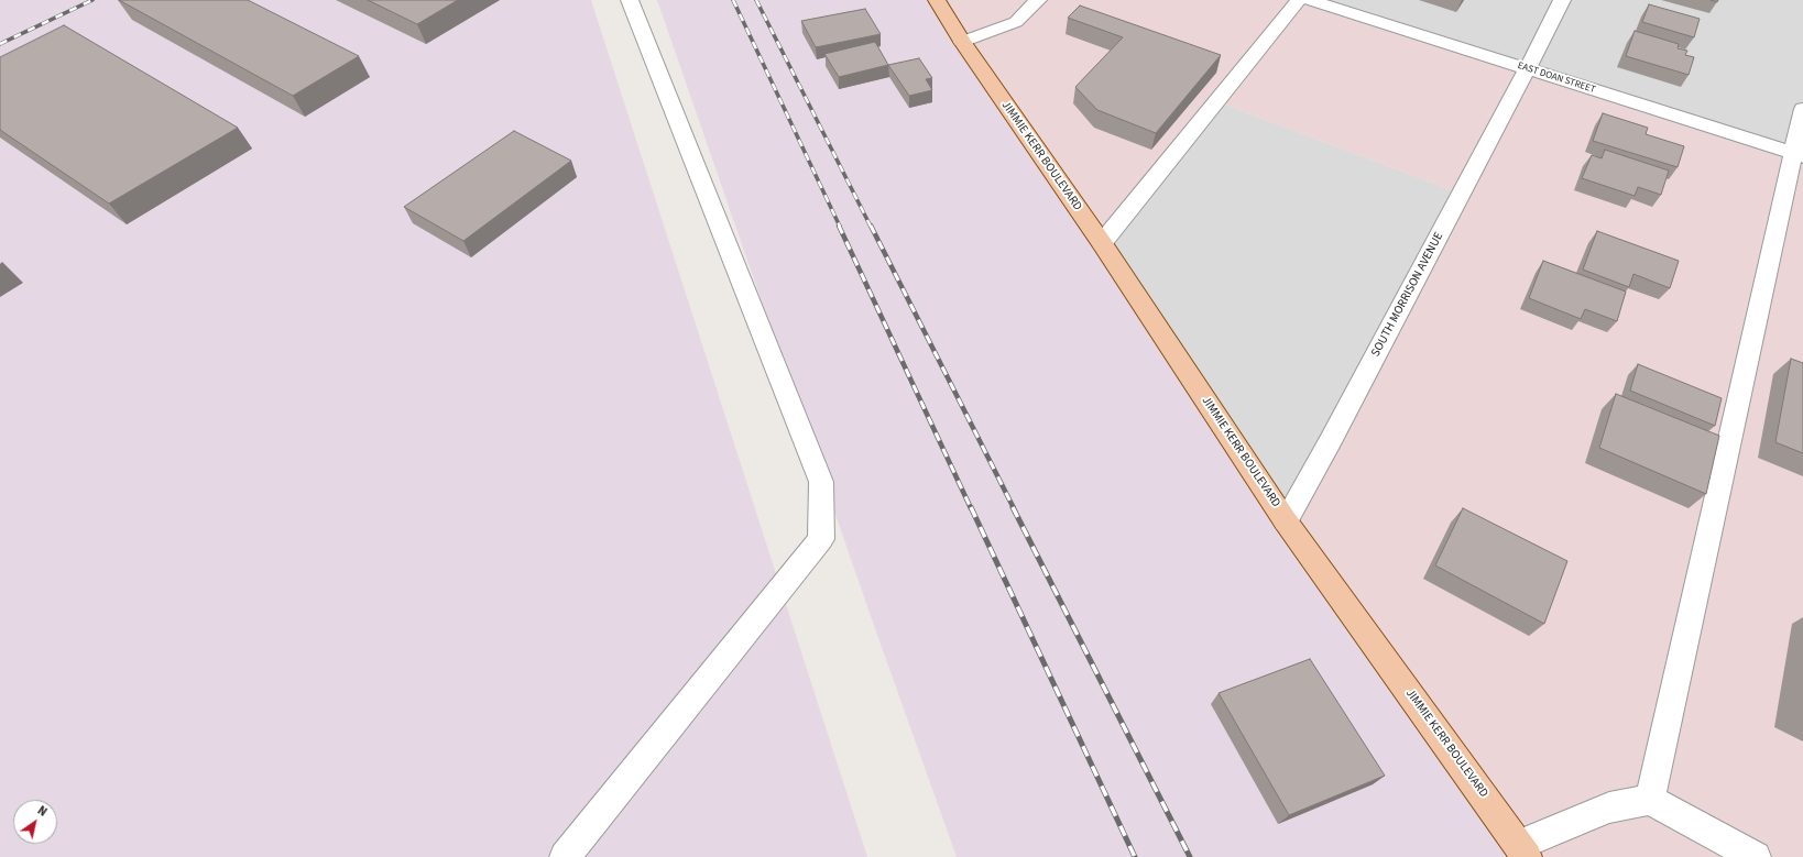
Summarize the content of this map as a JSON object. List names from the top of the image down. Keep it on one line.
{"streets":{"main road":["JIMMIE KERR BOULEVARD"],"street":["EAST DOAN STREET","SOUTH MORRISON AVENUE"]},"crossings":[["EAST DOAN STREET","SOUTH MORRISON AVENUE"],["JIMMIE KERR BOULEVARD","SOUTH MORRISON AVENUE"]],"north":"top right"}
